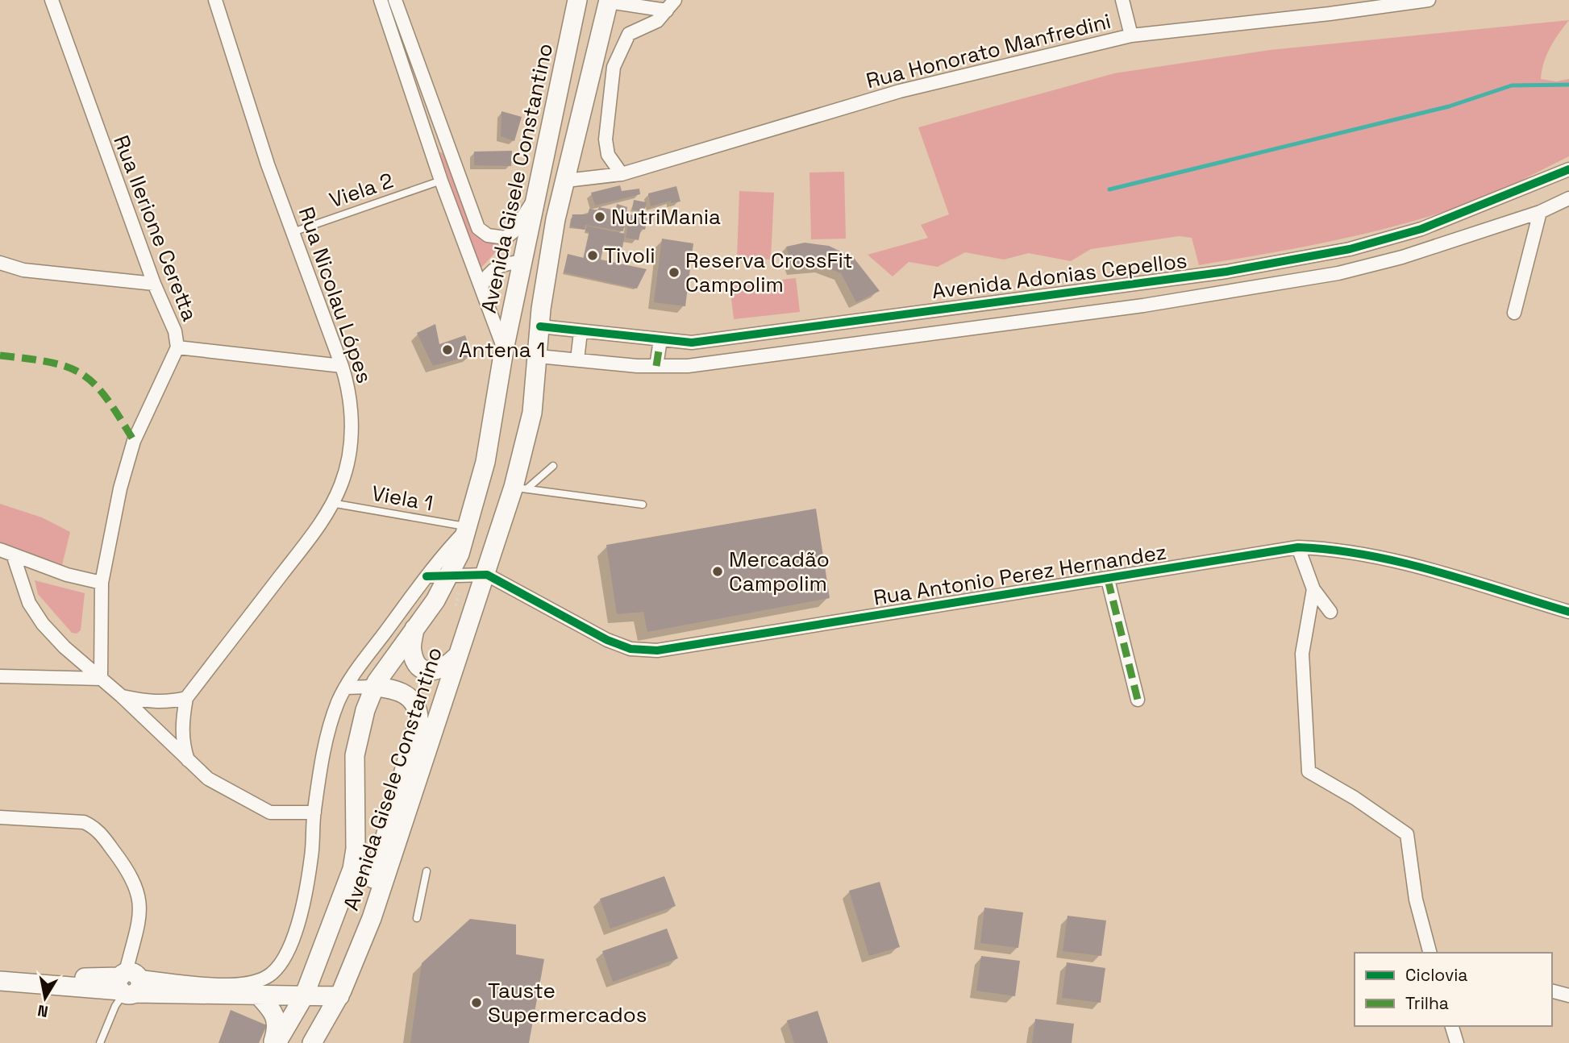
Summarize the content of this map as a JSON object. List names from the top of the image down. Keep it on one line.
{"streets":{"main road":["Avenida Gisele Constantino"],"street":["Rua Honorato Manfredini","Rua Ilerione Ceretta","Avenida Adonias Cepellos","Rua Nicolau Lópes","Rua Antonio Perez Hernandez"],"lane":["Viela 2","Viela 1"]},"crossings":[["Rua Honorato Manfredini","Avenida Gisele Constantino"],["Avenida Gisele Constantino","Avenida Adonias Cepellos"],["Avenida Gisele Constantino","Viela 1"],["Avenida Gisele Constantino","Rua Antonio Perez Hernandez"],["Viela 2","Rua Nicolau Lópes"],["Rua Ilerione Ceretta","Rua Nicolau Lópes"],["Rua Nicolau Lópes","Viela 1"]],"places":["NutriMania","Tivoli","Reserva CrossFit Campolim","Antena 1","Mercadão Campolim","Tauste Supermercados"],"legend":["Ciclovia","Trilha"],"north":"bottom"}
